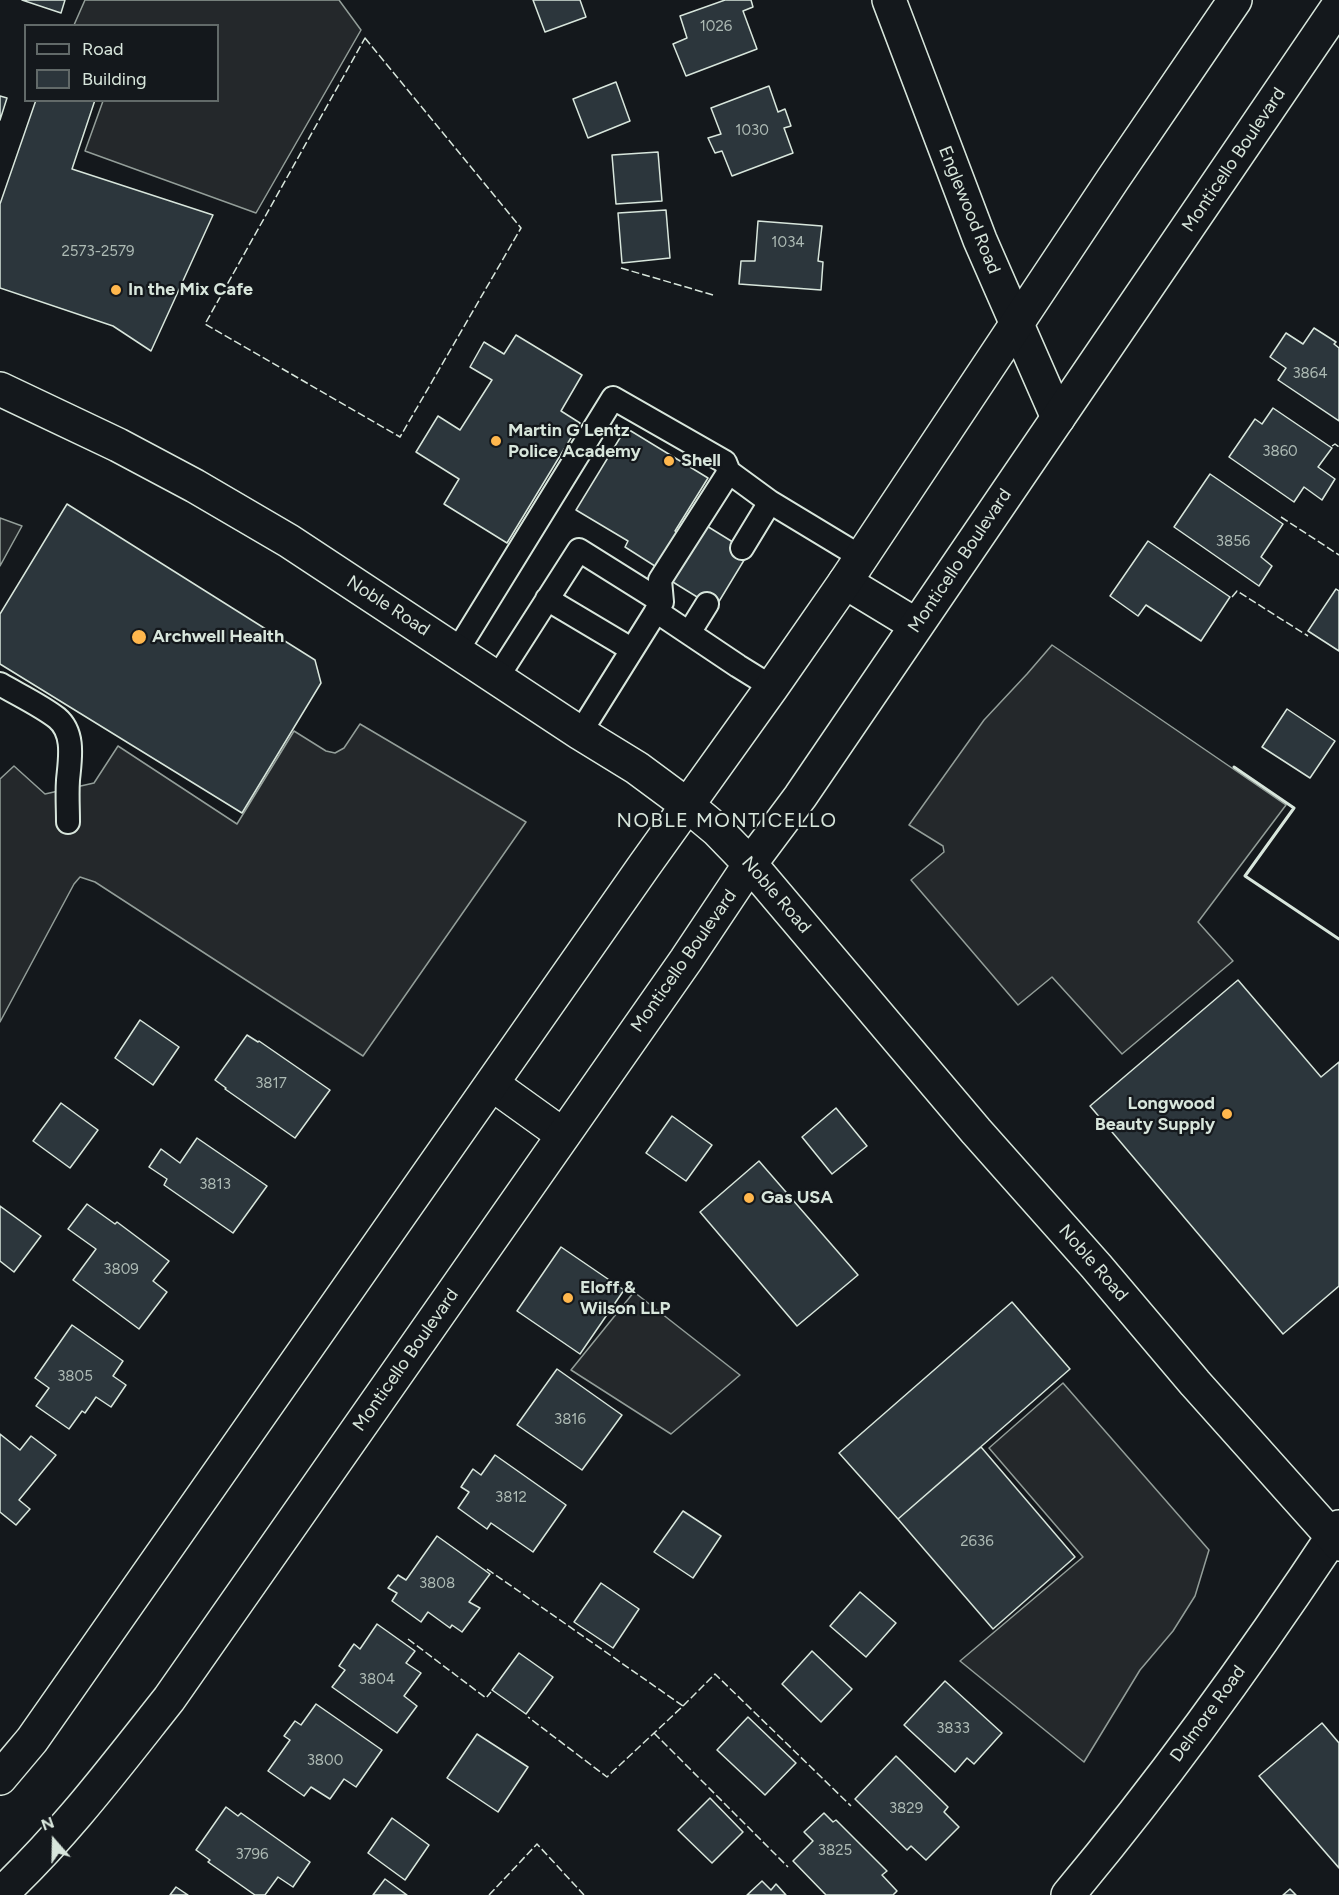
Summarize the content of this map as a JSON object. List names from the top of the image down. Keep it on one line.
{"streets":{"main road":["Monticello Boulevard","Englewood Road","Noble Road","Delmore Road"]},"crossings":[["Monticello Boulevard","Englewood Road"],["Monticello Boulevard","Noble Road"],["Noble Road","Delmore Road"]],"districts":["NOBLE MONTICELLO"],"places":["In the Mix Cafe","Martin G Lentz Police Academy","Shell","Archwell Health","Longwood Beauty Supply","Gas USA","Eloff & Wilson LLP"],"house_numbers":["1026","1030","1034","2573-2579","3864","3860","3856","3817","3813","3809","3805","3816","3812","2636","3808","3804","3833","3800","3829","3825","3796"],"legend":["Road","Building"],"north":"top"}
